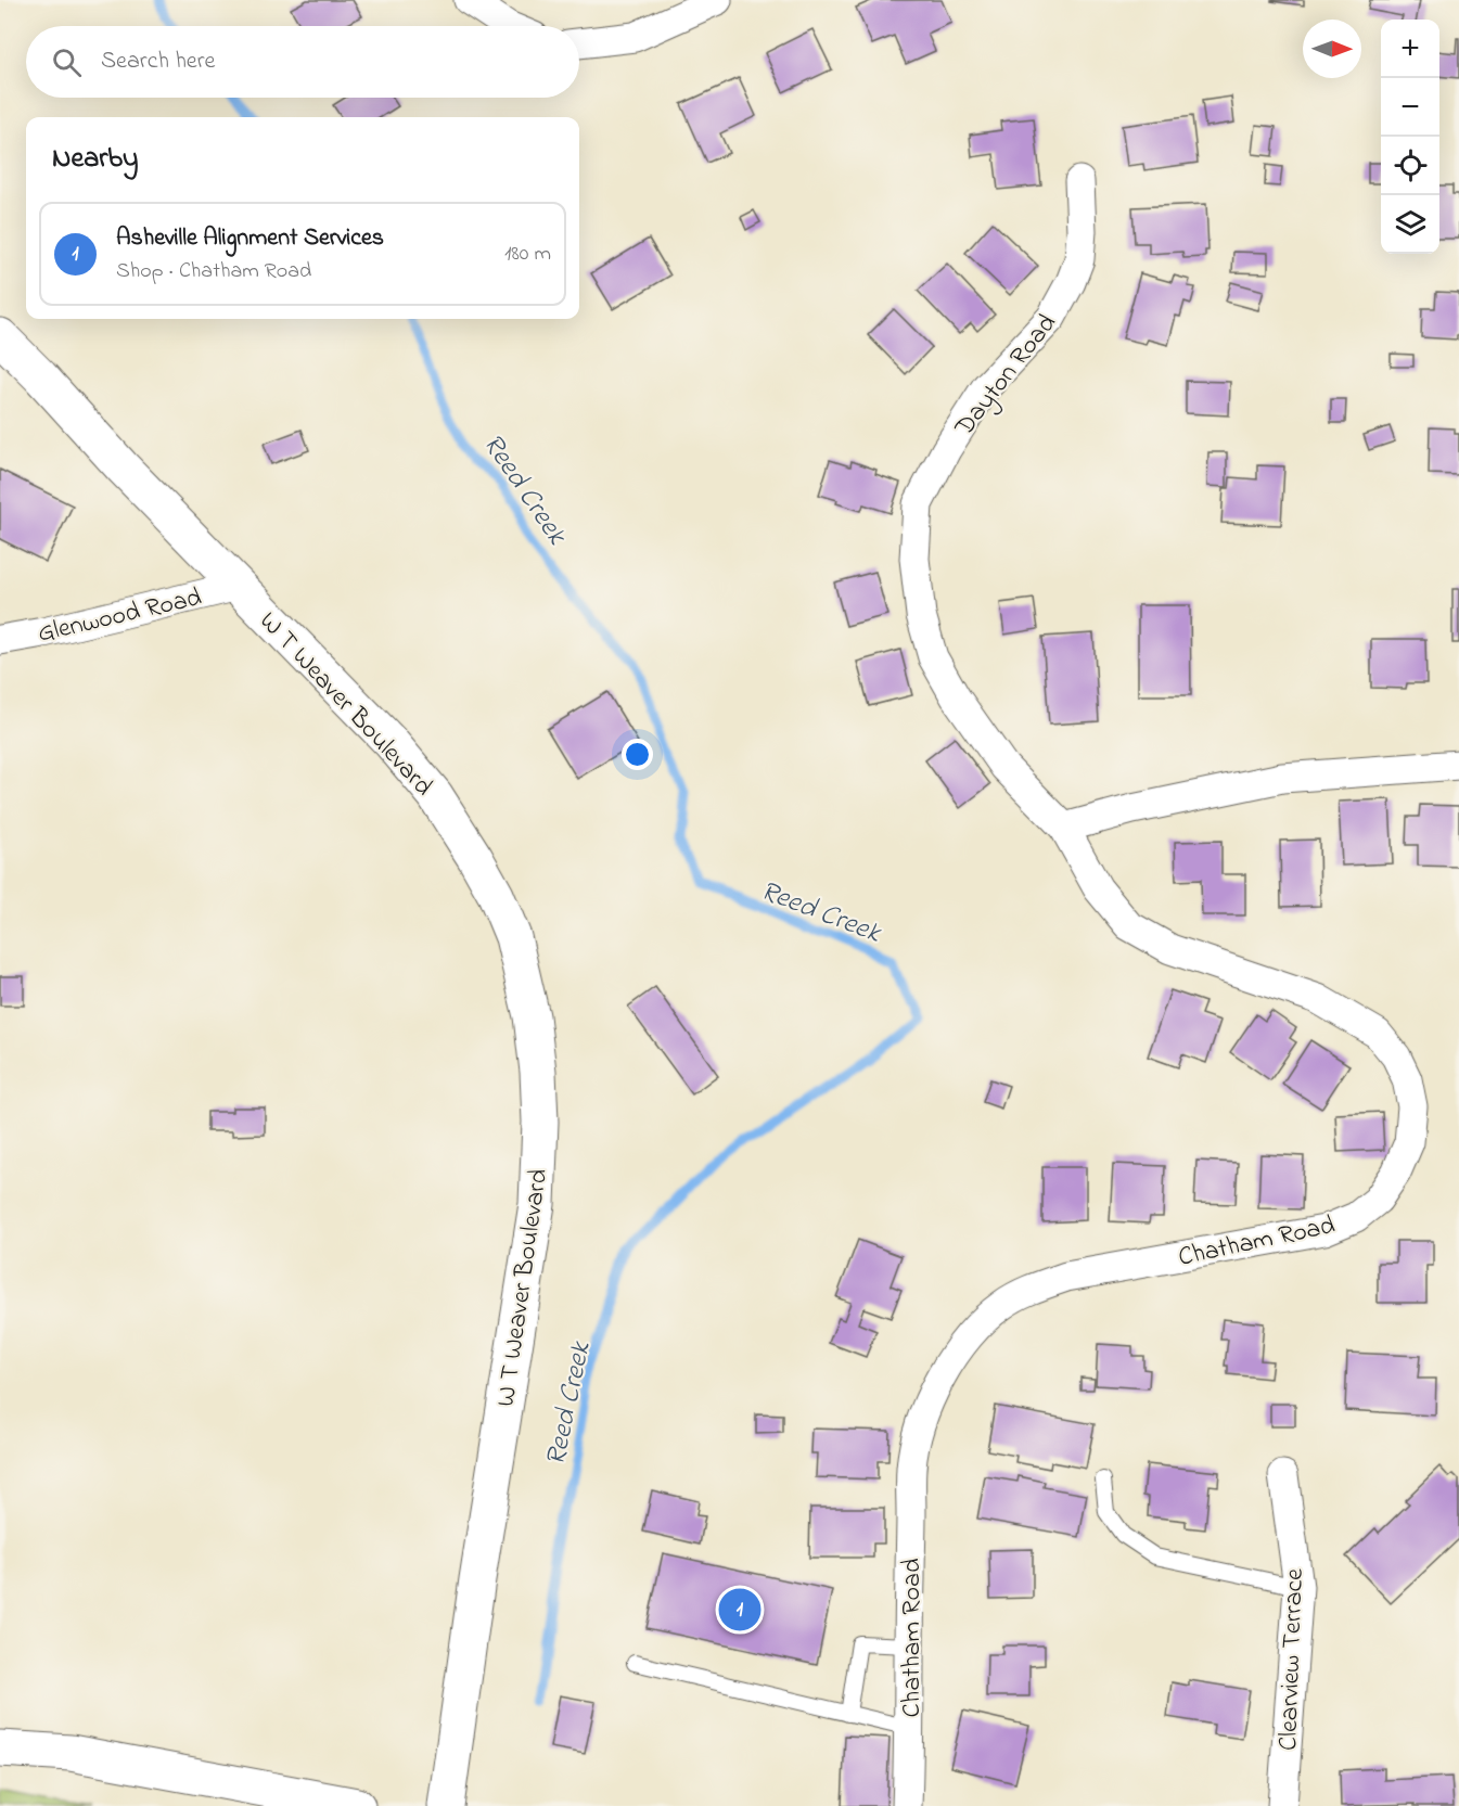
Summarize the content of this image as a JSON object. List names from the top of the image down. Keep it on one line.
{"streets":{"main road":["W T Weaver Boulevard"],"street":["Dayton Road","Glenwood Road","Chatham Road","Clearview Terrace"]},"crossings":[["Dayton Road","Chatham Road"],["Glenwood Road","W T Weaver Boulevard"]],"water":["Reed Creek"],"north":"right","page":{"map_buttons":["+","−"],"search":"Search here","heading":"Nearby","list":[{"mark":"1","name":"Asheville Alignment Services","note":"Shop · Chatham Road","value":"180 m"}],"pins":"1"}}
